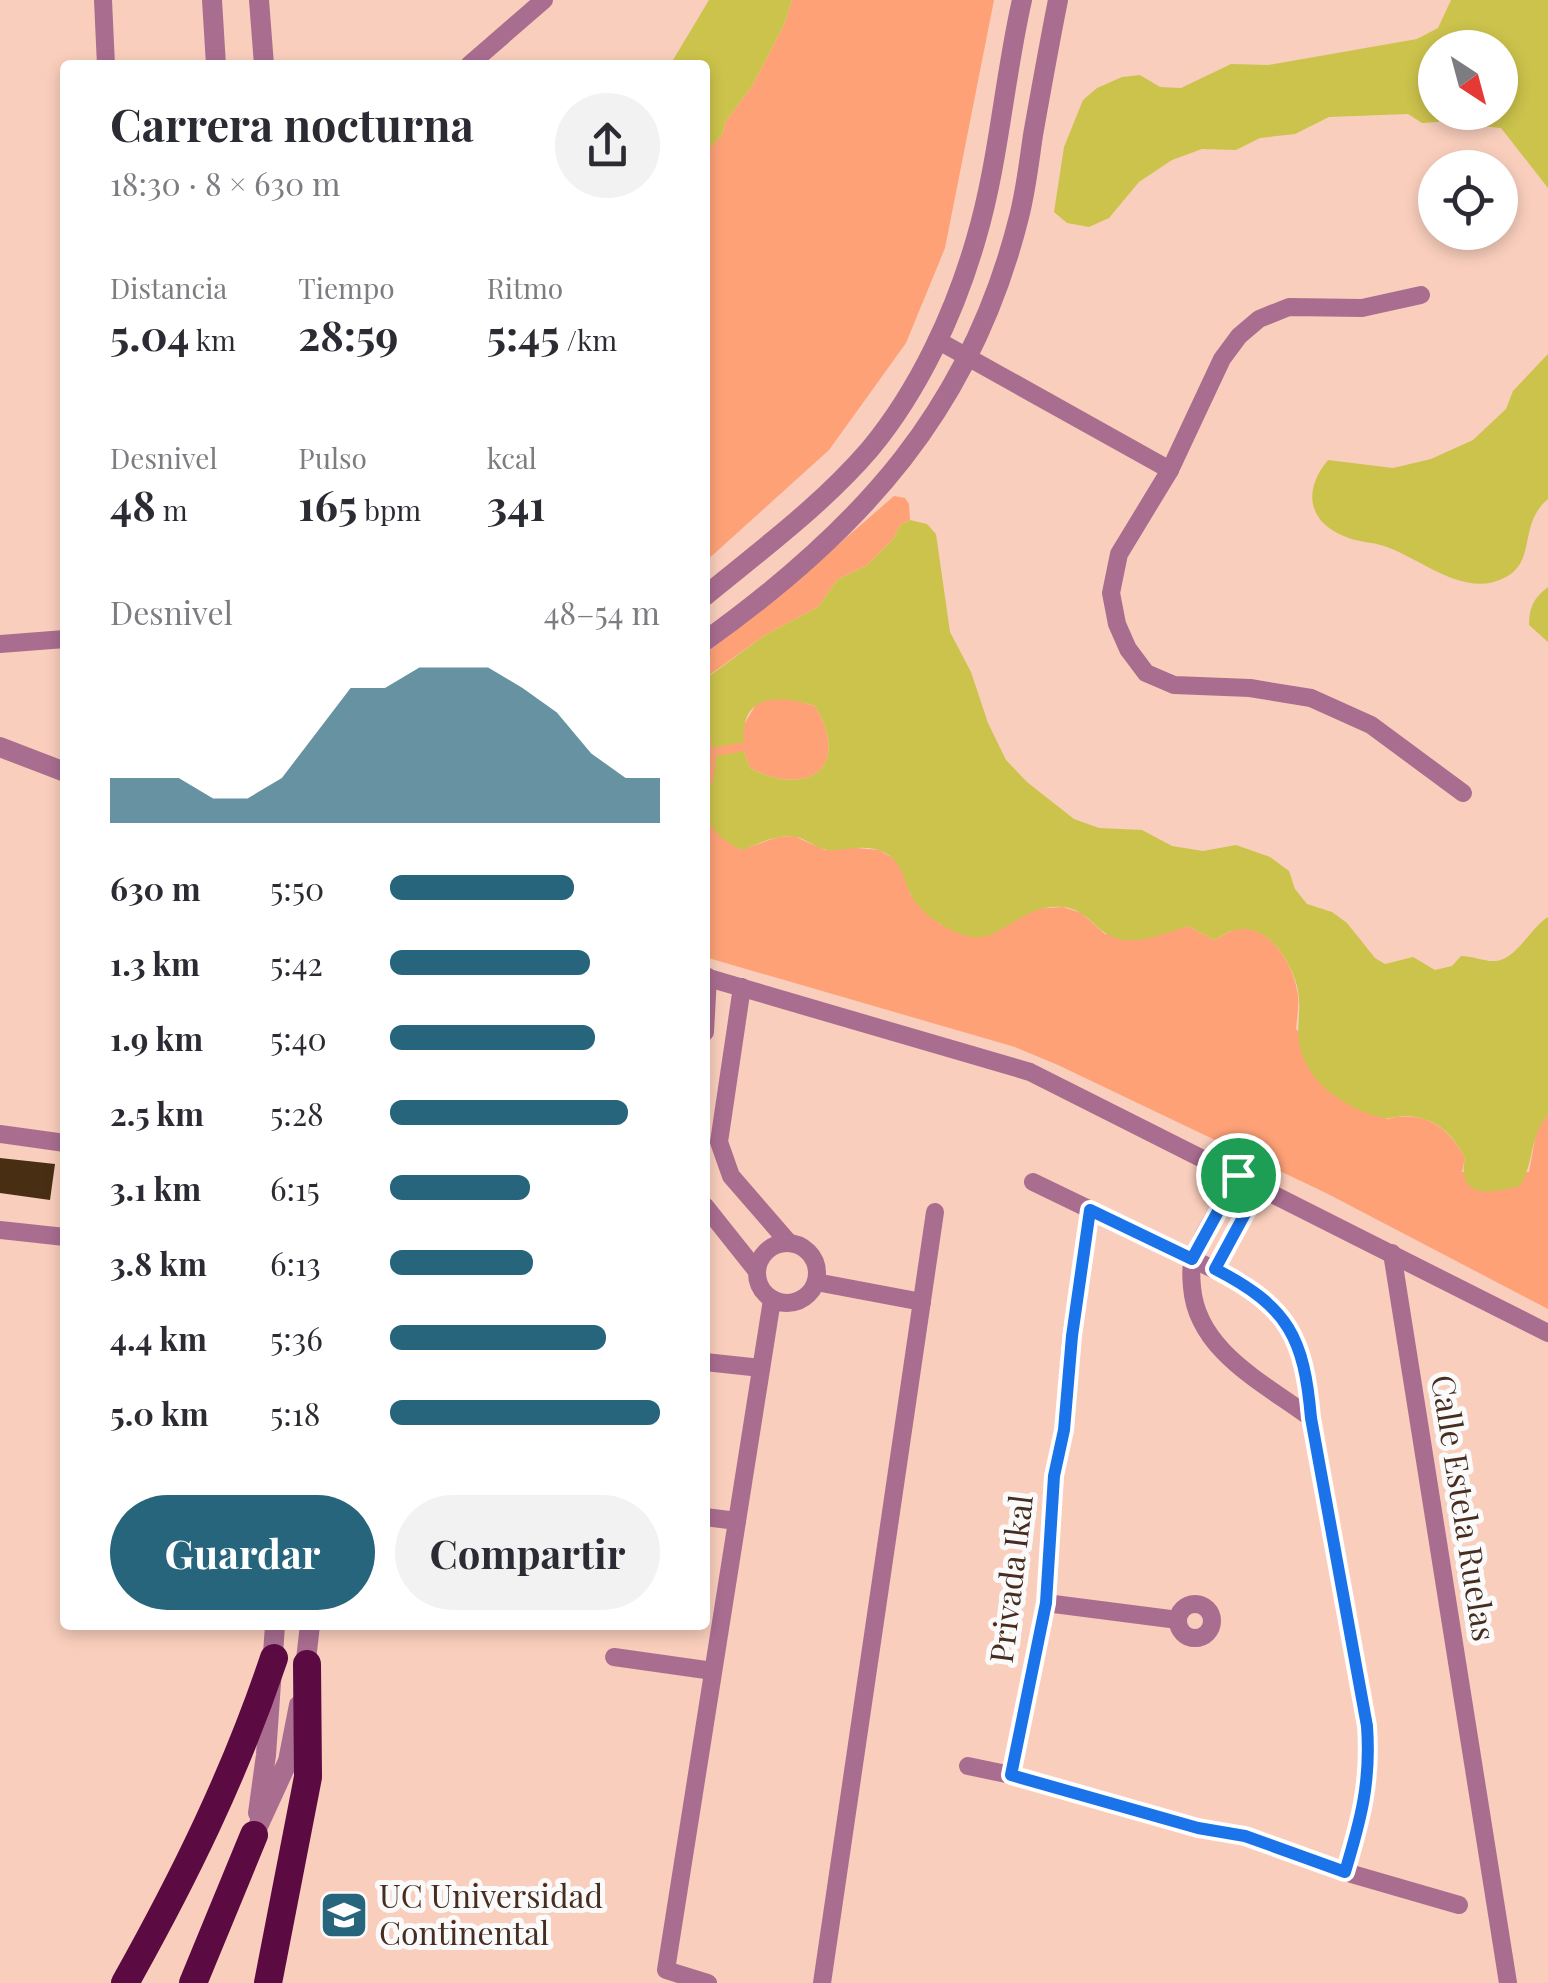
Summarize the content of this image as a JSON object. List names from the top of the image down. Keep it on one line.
{"streets":{"street":["Calle Estela Ruelas","Privada Ikal"]},"places":{"school or university":["UC Universidad Continental"]},"north":"bottom right","page":{"heading":["Carrera nocturna","18:30 · 8 × 630 m"],"stats":[["Distancia","5.04 km"],["Tiempo","28:59"],["Ritmo","5:45 /km"],["Desnivel","48 m"],["Pulso","165 bpm"],["kcal","341"]],"chart":["Desnivel","48–54 m"],"list":[{"name":"630 m","note":"5:50"},{"name":"1.3 km","note":"5:42"},{"name":"1.9 km","note":"5:40"},{"name":"2.5 km","note":"5:28"},{"name":"3.1 km","note":"6:15"},{"name":"3.8 km","note":"6:13"},{"name":"4.4 km","note":"5:36"},{"name":"5.0 km","note":"5:18"}],"buttons":["Guardar","Compartir"]}}
